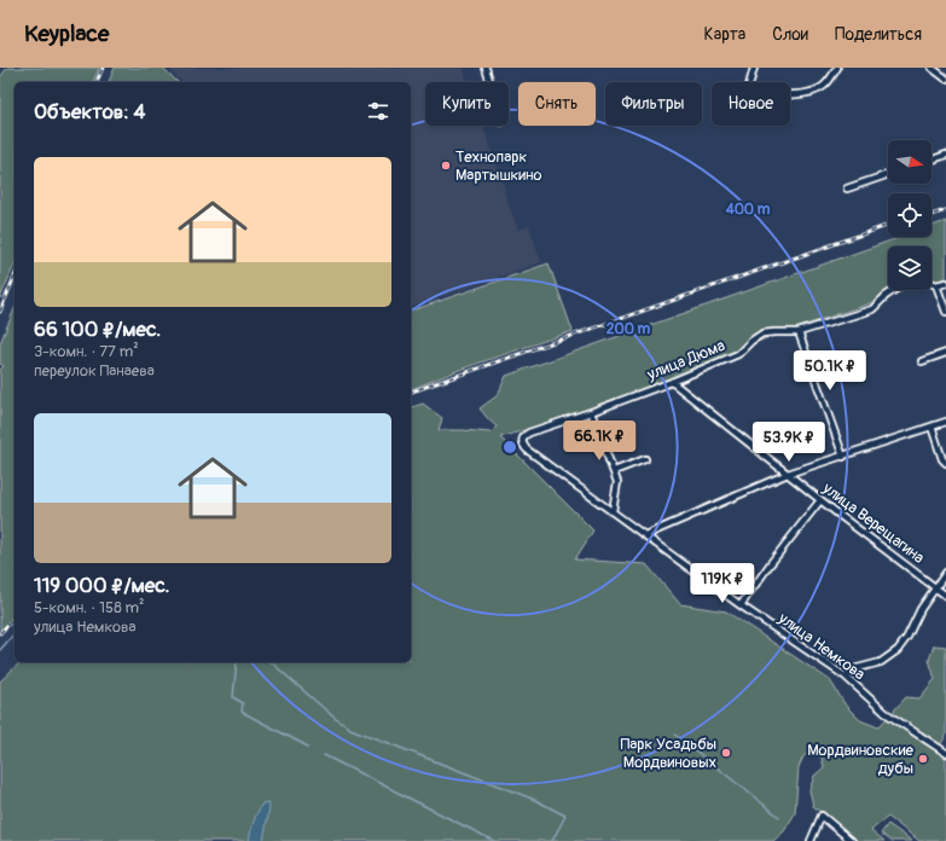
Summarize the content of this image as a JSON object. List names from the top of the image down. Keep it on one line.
{"streets":{"street":["улица Дюма","улица Верещагина","улица Немкова"]},"crossings":[["улица Дюма","улица Верещагина"],["улица Дюма","улица Немкова"]],"places":["Технопарк Мартышкино","Парк Усадьбы Мордвиновых","Мордвиновские дубы"],"north":"right","page":{"header":"Keyplace","nav":["Карта","Слои","Поделиться"],"chip":["Купить","Снять","Фильтры","Новое"],"heading":"Объектов: 4","list":[{"name":"66 100 ₽/мес.","note":"3-комн. · 77 m² · переулок Панаева"},{"name":"119 000 ₽/мес.","note":"5-комн. · 158 m² · улица Немкова"}],"price":["50.1K ₽","66.1K ₽","53.9K ₽","119K ₽"]},"rings":["400 m","200 m"]}
